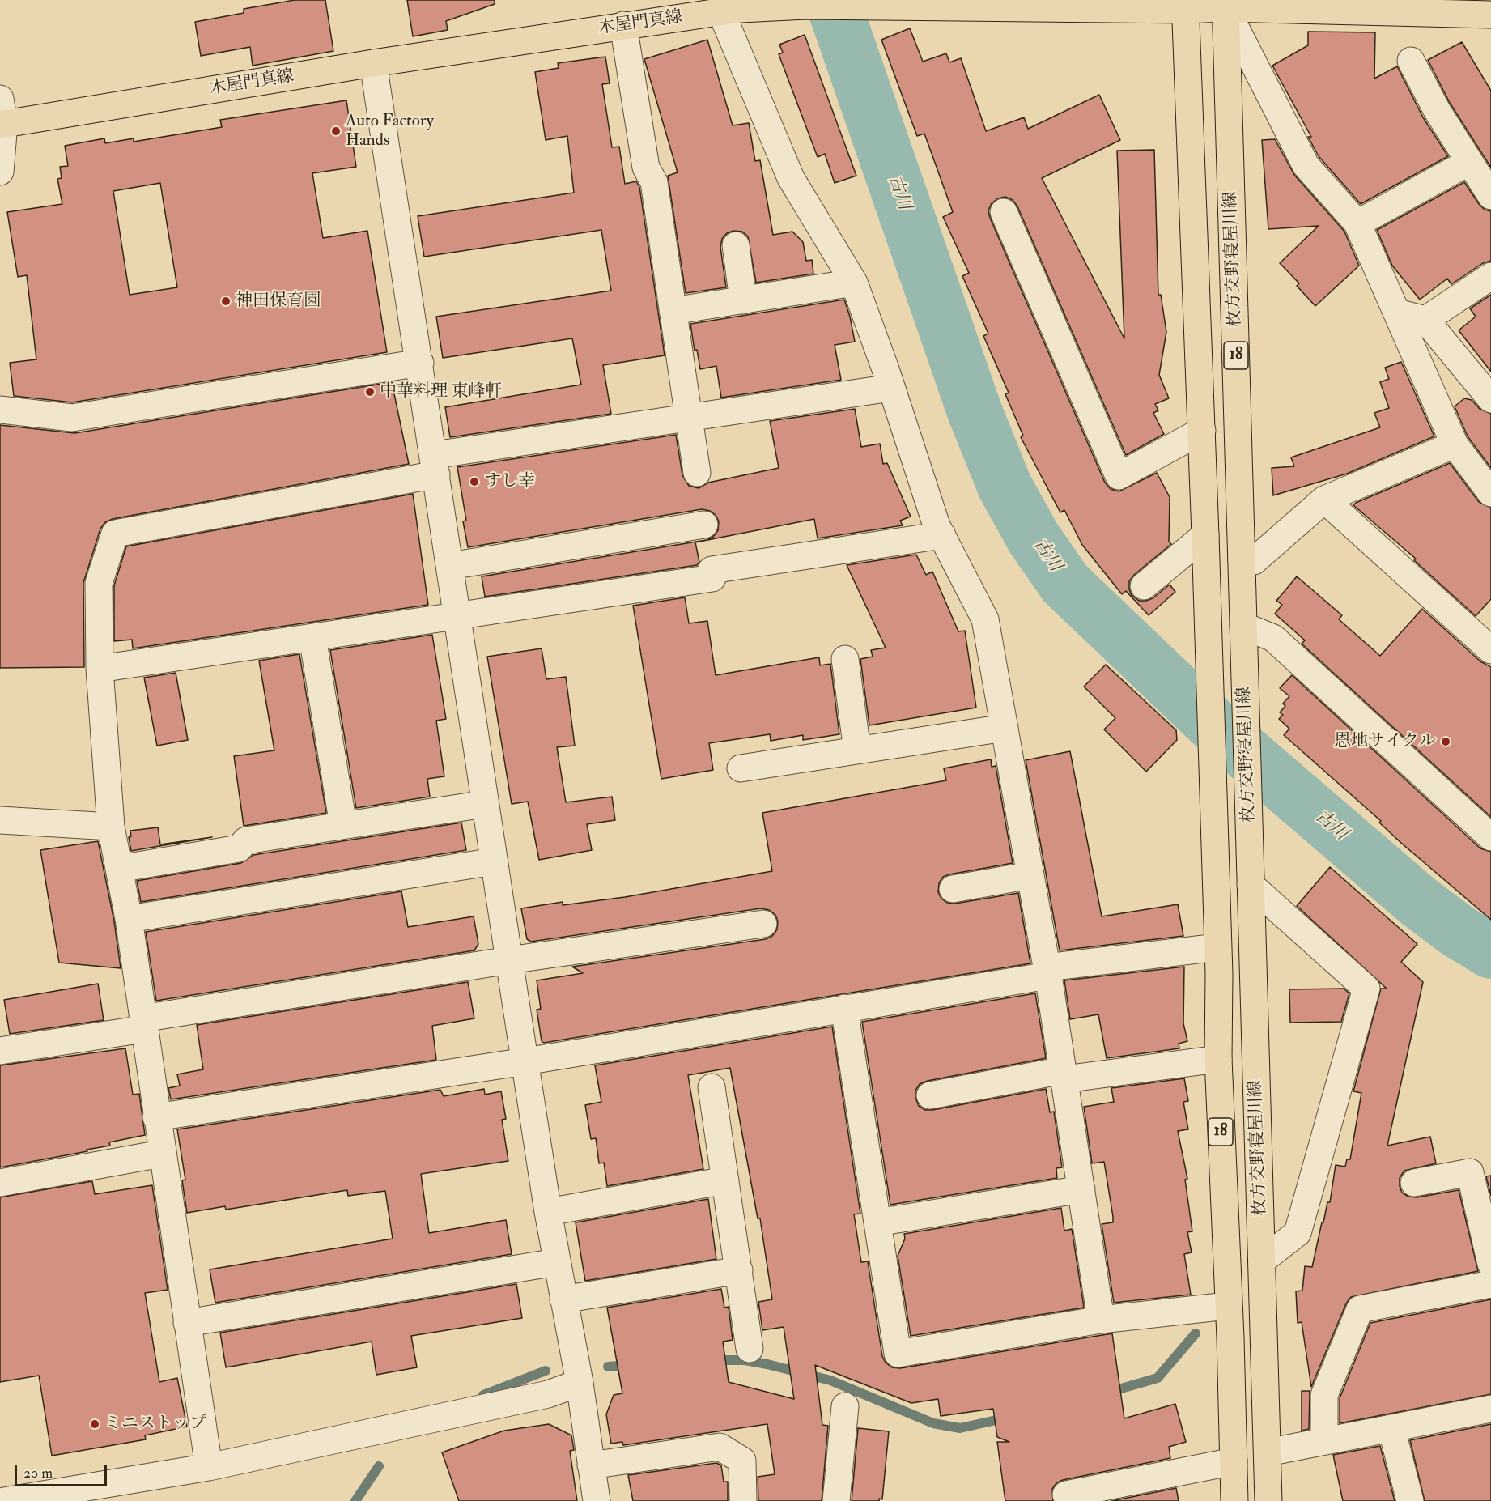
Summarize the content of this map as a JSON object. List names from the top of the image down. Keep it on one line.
{"streets":{"main road":["木屋門真線","枚方交野寝屋川線","18"]},"crossings":[["木屋門真線","枚方交野寝屋川線"]],"water":["古川"],"places":["Auto Factory Hands","神田保育園","中華料理 東峰軒","すし幸","恩地サイクル","ミニストップ"],"scale_bar":"20 m"}
